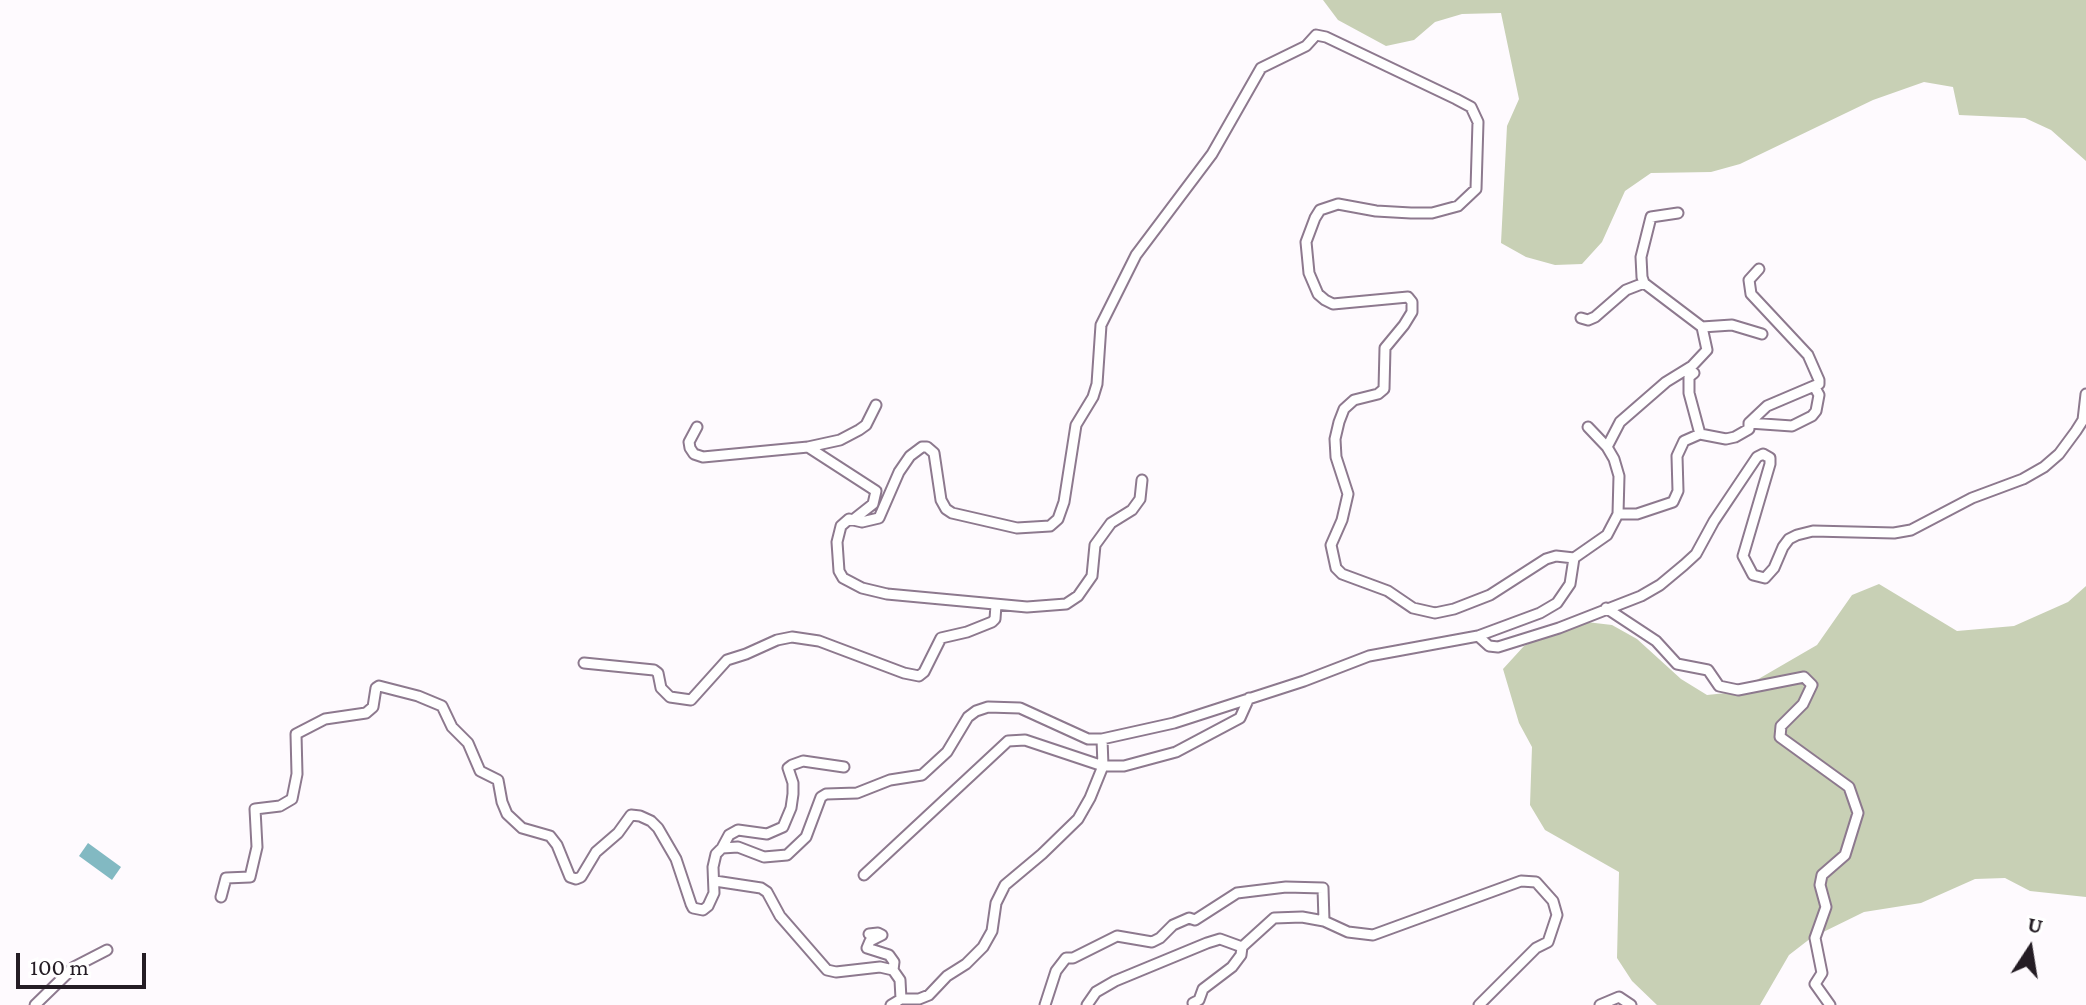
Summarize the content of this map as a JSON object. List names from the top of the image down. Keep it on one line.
{"scale_bar":"100 m","north":"top"}
